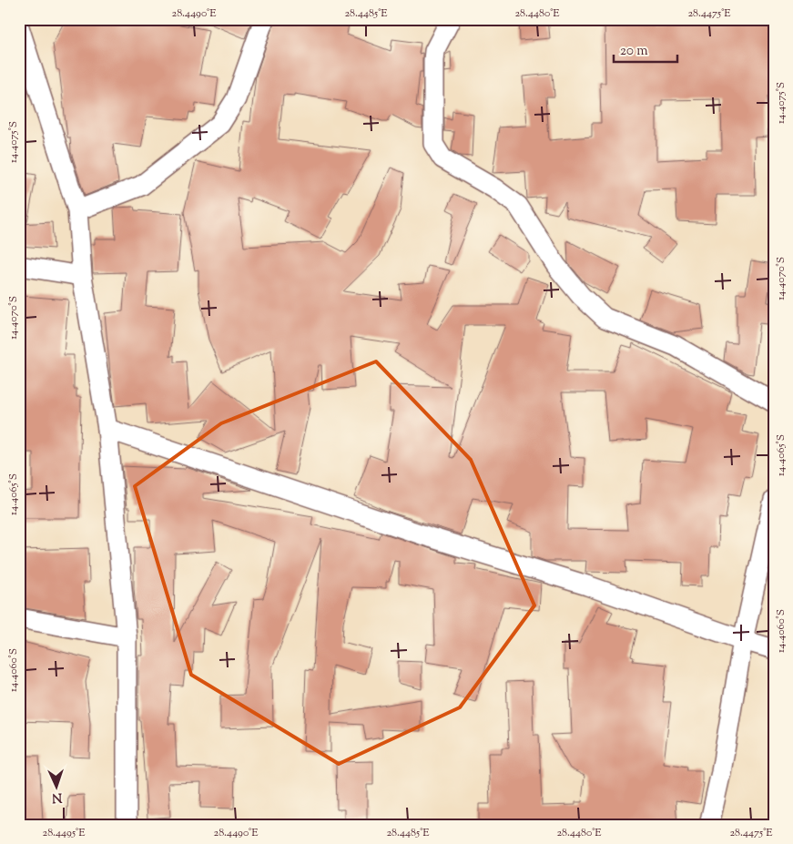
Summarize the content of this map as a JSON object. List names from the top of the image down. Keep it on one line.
{"scale_bar":"20 m","north":"bottom","coordinates":["28.4490°E","28.4485°E","28.4480°E","28.4475°E","14.4075°S","14.4070°S","14.4065°S","14.4060°S","28.4495°E"]}
